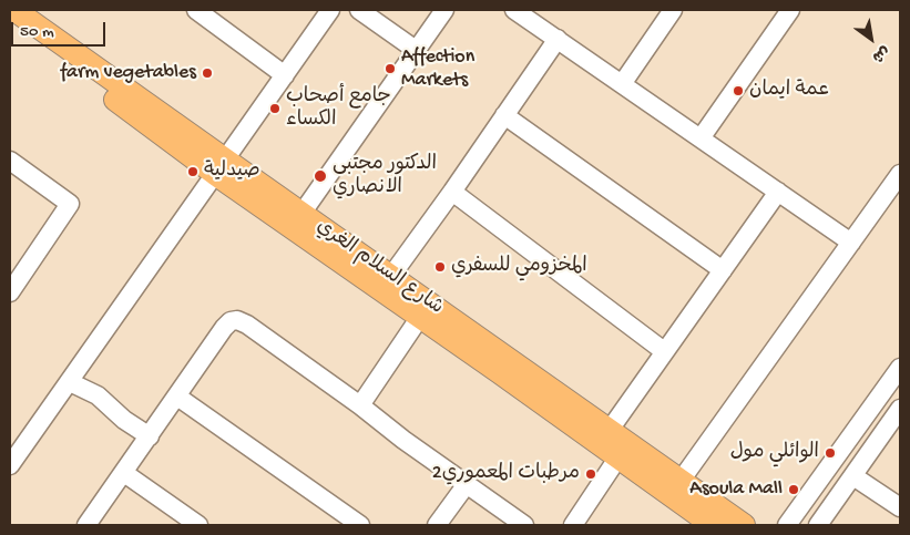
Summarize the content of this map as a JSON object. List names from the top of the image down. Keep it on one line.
{"streets":{"main road":["شارع السلام الغري"]},"places":["Affection Markets","farm vegetables","عمة ايمان","جامع أصحاب الكساء","صيدلية","الدكتور مجتبى الانصاري","المخزومي للسفري","الوائلي مول","مرطبات المعموري2","Asoula Mall"],"scale_bar":"50 m","north":"bottom right"}
